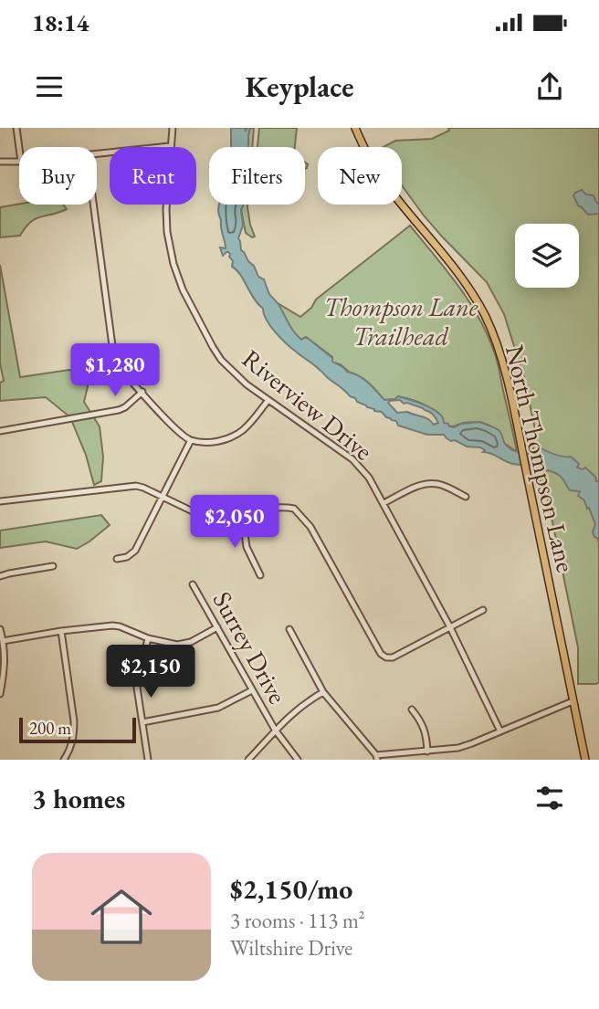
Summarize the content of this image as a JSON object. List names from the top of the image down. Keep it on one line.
{"streets":{"main road":["North Thompson Lane"],"street":["Riverview Drive","Surrey Drive"]},"parks":["Thompson Lane Trailhead"],"scale_bar":"200 m","page":{"status":"18:14","header":"Keyplace","chip":["Buy","Rent","Filters","New"],"price":["$1,280","$2,050","$2,150"],"scale":"200 m","heading":"3 homes","list":[{"name":"$2,150/mo","note":"3 rooms · 113 m² · Wiltshire Drive"}]}}
